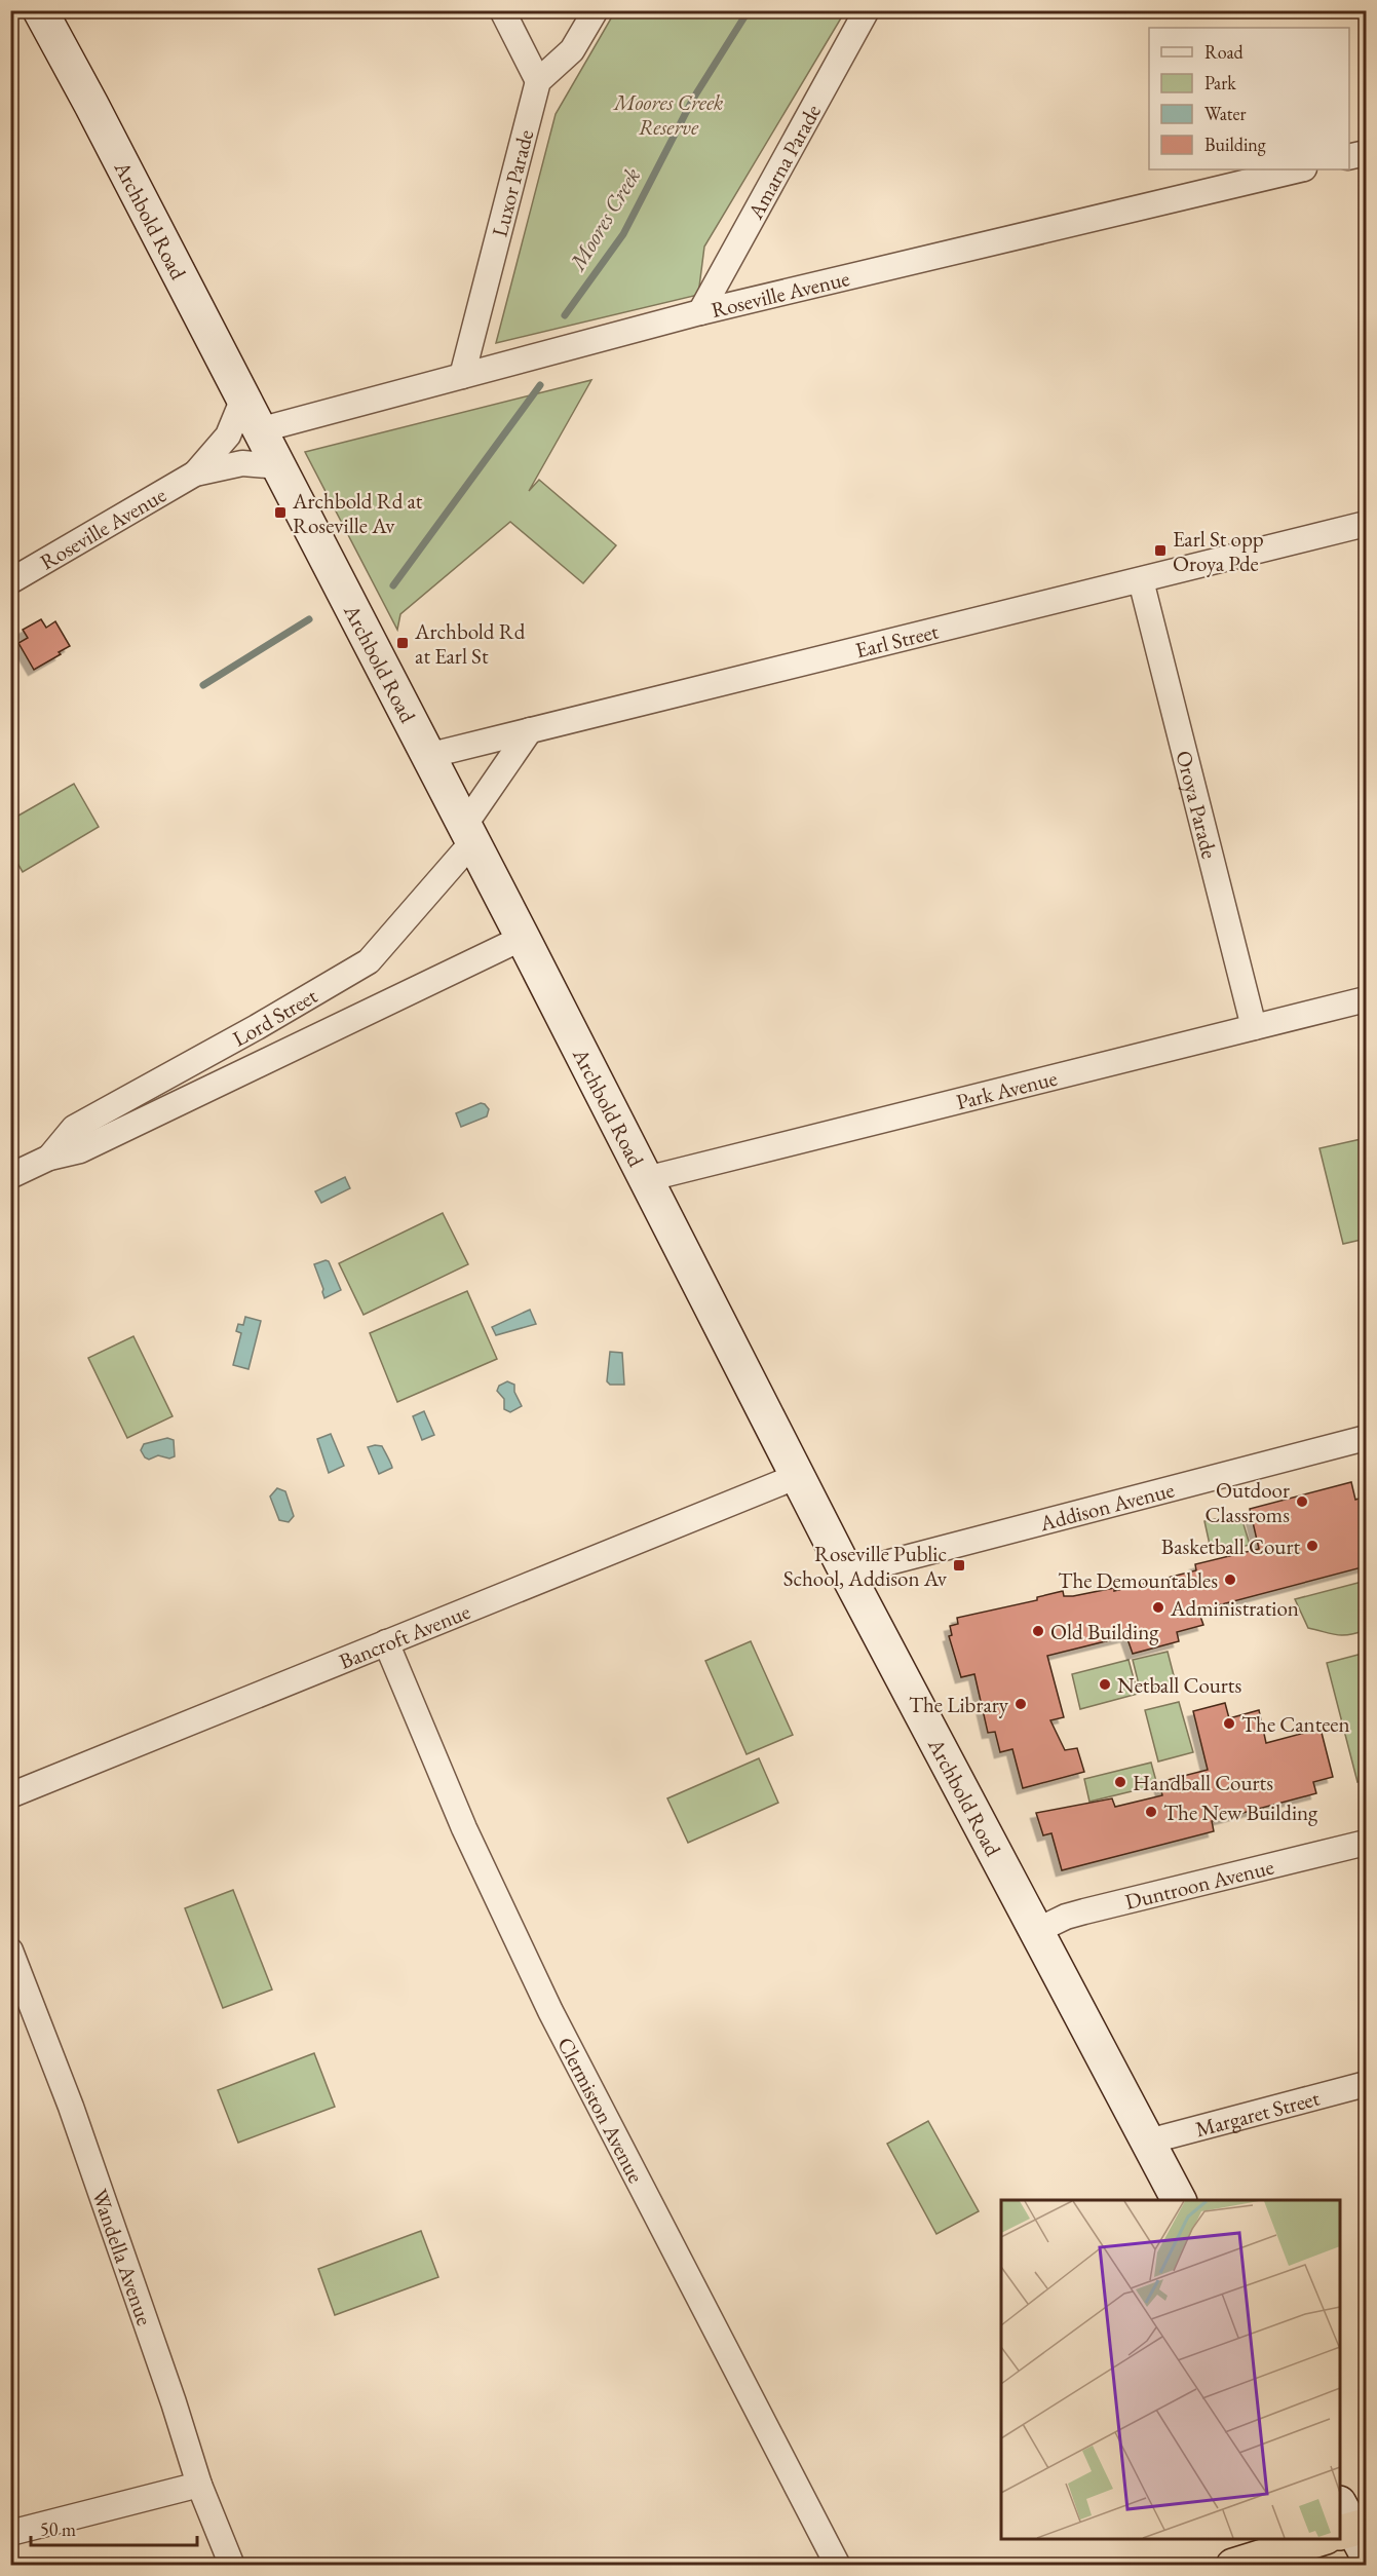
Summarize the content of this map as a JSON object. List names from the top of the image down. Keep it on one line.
{"streets":{"main road":["Archbold Road"],"street":["Amarna Parade","Luxor Parade","Roseville Avenue","Earl Street","Oroya Parade","Lord Street","Park Avenue","Addison Avenue","Bancroft Avenue","Duntroon Avenue","Clermiston Avenue","Margaret Street","Wandella Avenue"]},"crossings":[["Amarna Parade","Roseville Avenue"],["Luxor Parade","Roseville Avenue"],["Archbold Road","Roseville Avenue"],["Archbold Road","Earl Street"],["Archbold Road","Lord Street"],["Archbold Road","Park Avenue"],["Archbold Road","Addison Avenue"],["Archbold Road","Bancroft Avenue"],["Archbold Road","Duntroon Avenue"],["Archbold Road","Margaret Street"],["Earl Street","Oroya Parade"],["Earl Street","Lord Street"],["Oroya Parade","Park Avenue"],["Bancroft Avenue","Clermiston Avenue"]],"water":["Moores Creek"],"parks":["Moores Creek Reserve"],"places":{"transit":["Archbold Rd at Roseville Av","Earl St opp Oroya Pde","Archbold Rd at Earl St","Roseville Public School, Addison Av"],"other":["Outdoor Classroms","Basketball Court","The Demountables","Administration","Old Building","Netball Courts","The Library","The Canteen","Handball Courts","The New Building"]},"legend":["Road","Park","Water","Building"],"scale_bar":"50 m"}
